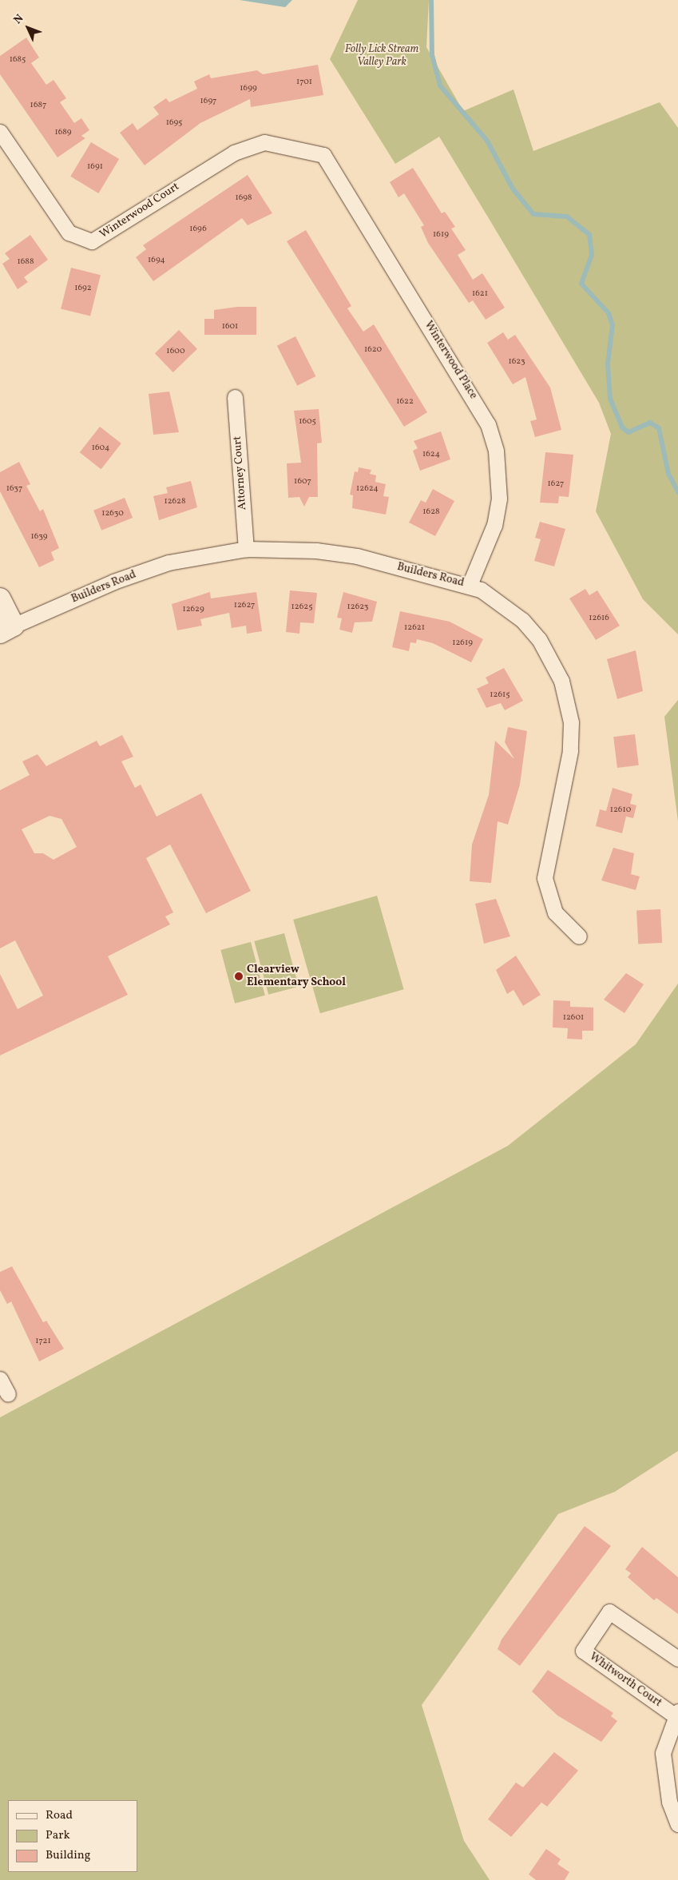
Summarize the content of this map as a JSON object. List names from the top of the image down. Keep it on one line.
{"streets":{"street":["Winterwood Court","Winterwood Place","Attorney Court","Builders Road","Whitworth Court"]},"crossings":[["Winterwood Court","Winterwood Place"],["Winterwood Place","Builders Road"],["Attorney Court","Builders Road"]],"parks":["Folly Lick Stream Valley Park"],"places":["Clearview Elementary School"],"house_numbers":["1685","1701","1699","1697","1687","1695","1689","1691","1698","1696","1619","1694","1688","1692","1621","1601","1620","1600","1623","1622","1605","1604","1624","1607","1627","1637","12624","12628","1628","12630","1639","12627","12625","12623","12629","12616","12621","12619","12615","12610","12601","1721"],"legend":["Road","Park","Building"],"north":"top left"}
